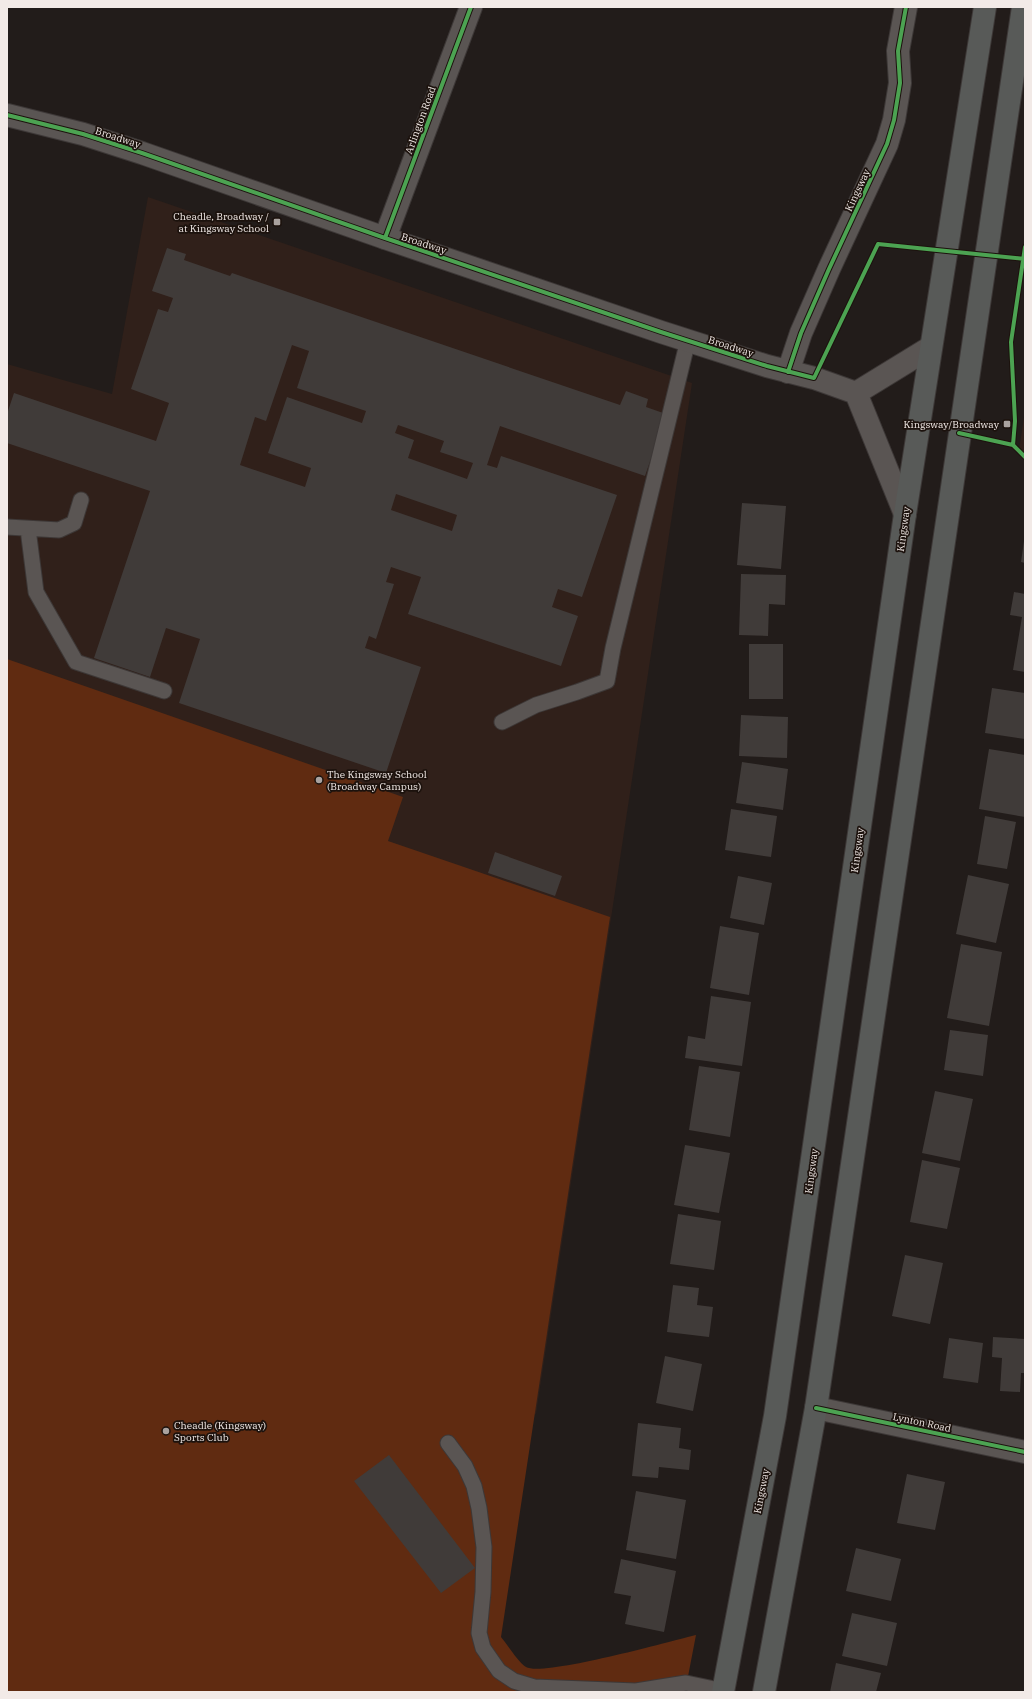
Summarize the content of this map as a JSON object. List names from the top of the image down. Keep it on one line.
{"streets":{"highway":["Kingsway"],"street":["Arlington Road","Broadway","Lynton Road"]},"crossings":[["Arlington Road","Broadway"],["Broadway","Kingsway"]],"places":{"transit":["Cheadle, Broadway / at Kingsway School","Kingsway/Broadway"],"other":["The Kingsway School (Broadway Campus)","Cheadle (Kingsway) Sports Club"]}}
